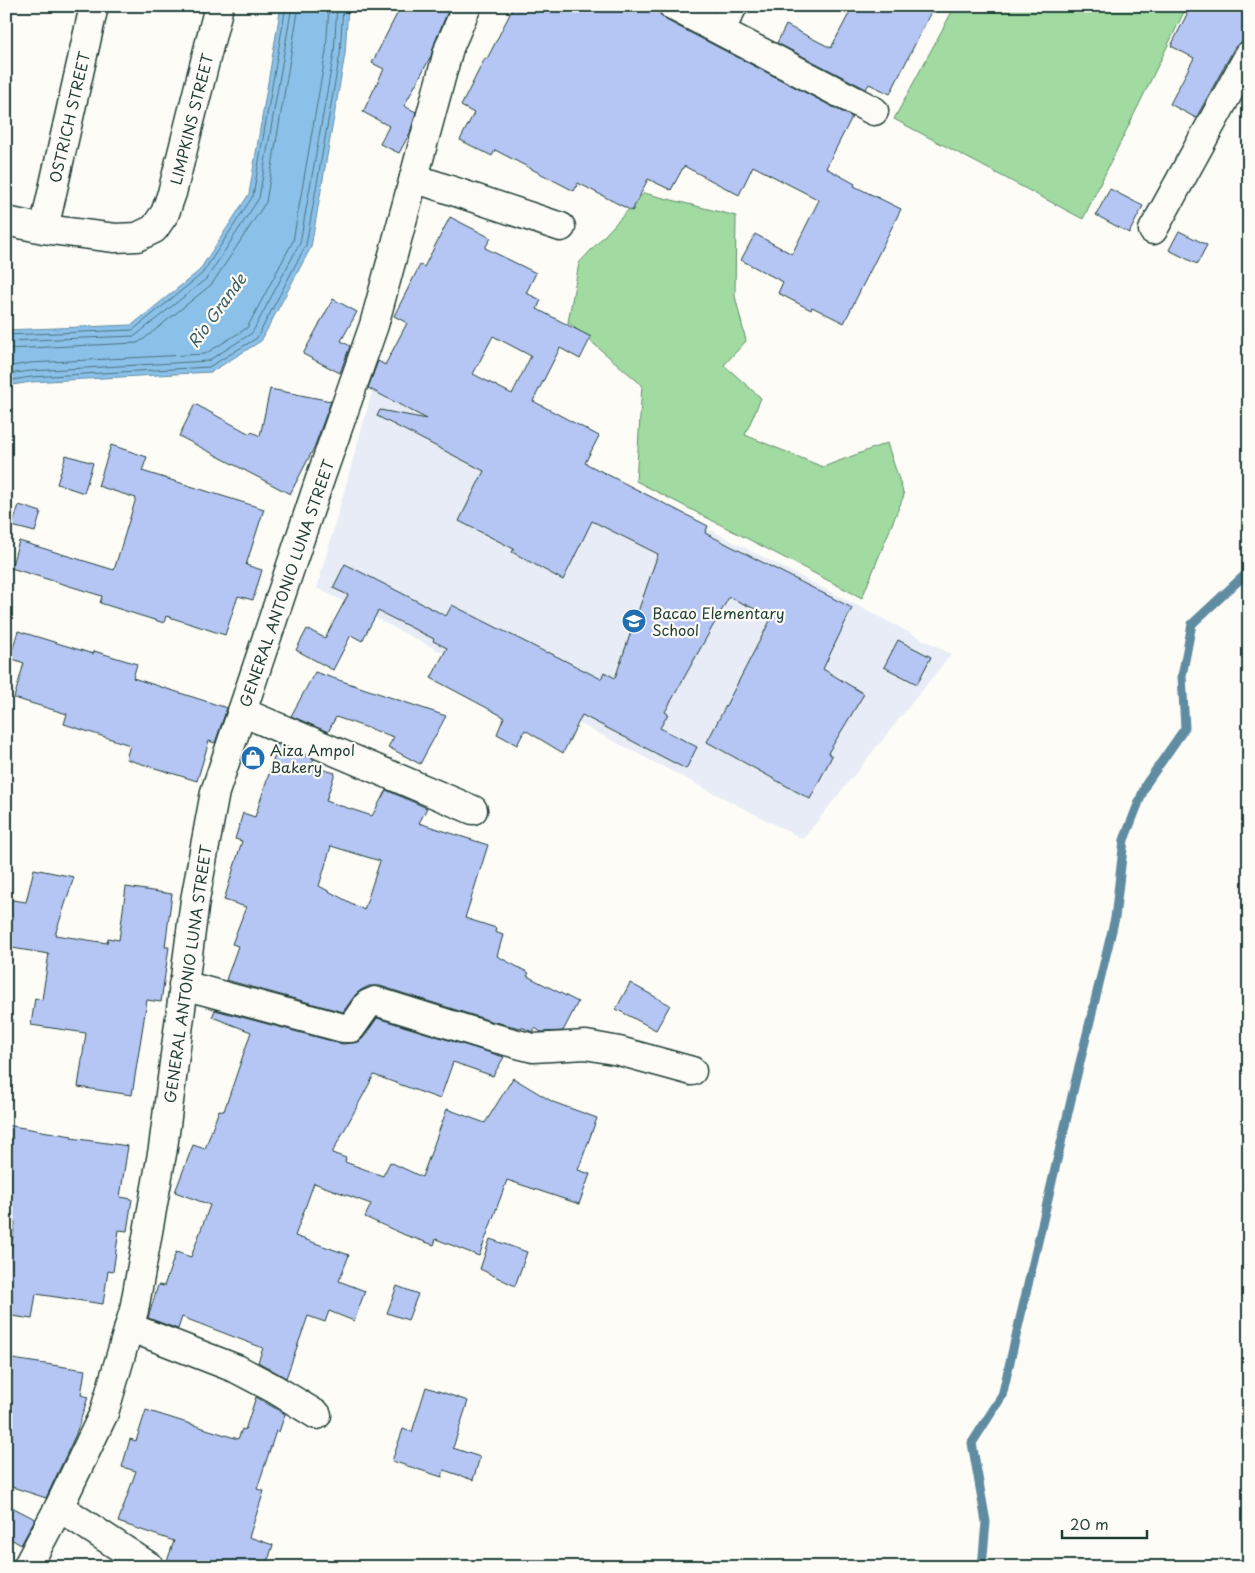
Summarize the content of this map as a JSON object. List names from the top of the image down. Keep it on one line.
{"streets":{"street":["OSTRICH STREET","LIMPKINS STREET","GENERAL ANTONIO LUNA STREET"]},"crossings":[["OSTRICH STREET","LIMPKINS STREET"]],"water":["Rio Grande"],"places":{"school or university":["Bacao Elementary School"],"shop":["Aiza Ampol Bakery"]},"scale_bar":"20 m"}
